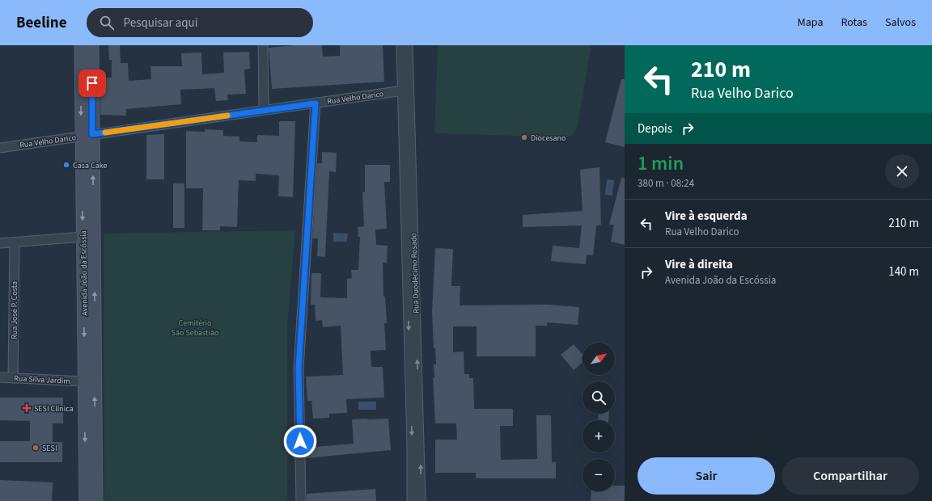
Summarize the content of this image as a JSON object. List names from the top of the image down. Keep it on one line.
{"streets":{"main road":["Avenida João da Escóssia"],"street":["Rua Velho Darico","Rua Duodécimo Rosado","Rua José P. Costa","Rua Silva Jardim"]},"crossings":[["Rua Velho Darico","Avenida João da Escóssia"],["Rua Velho Darico","Rua Duodécimo Rosado"],["Avenida João da Escóssia","Rua Silva Jardim"],["Rua José P. Costa","Rua Silva Jardim"]],"parks":["Cemitério São Sebastião"],"places":{"other":["Diocesano","Casa Cake","SESI"],"health":["SESI Clínica"]},"north":"top right","page":{"header":"Beeline","search":"Pesquisar aqui","nav":["Mapa","Rotas","Salvos"],"turn":["210 m","Rua Velho Darico"],"then":"Depois","heading":["1 min","380 m · 08:24"],"list":[{"name":"Vire à esquerda","note":"Rua Velho Darico","value":"210 m"},{"name":"Vire à direita","note":"Avenida João da Escóssia","value":"140 m"}],"map_buttons":["+","−"],"buttons":["Sair","Compartilhar"]}}
